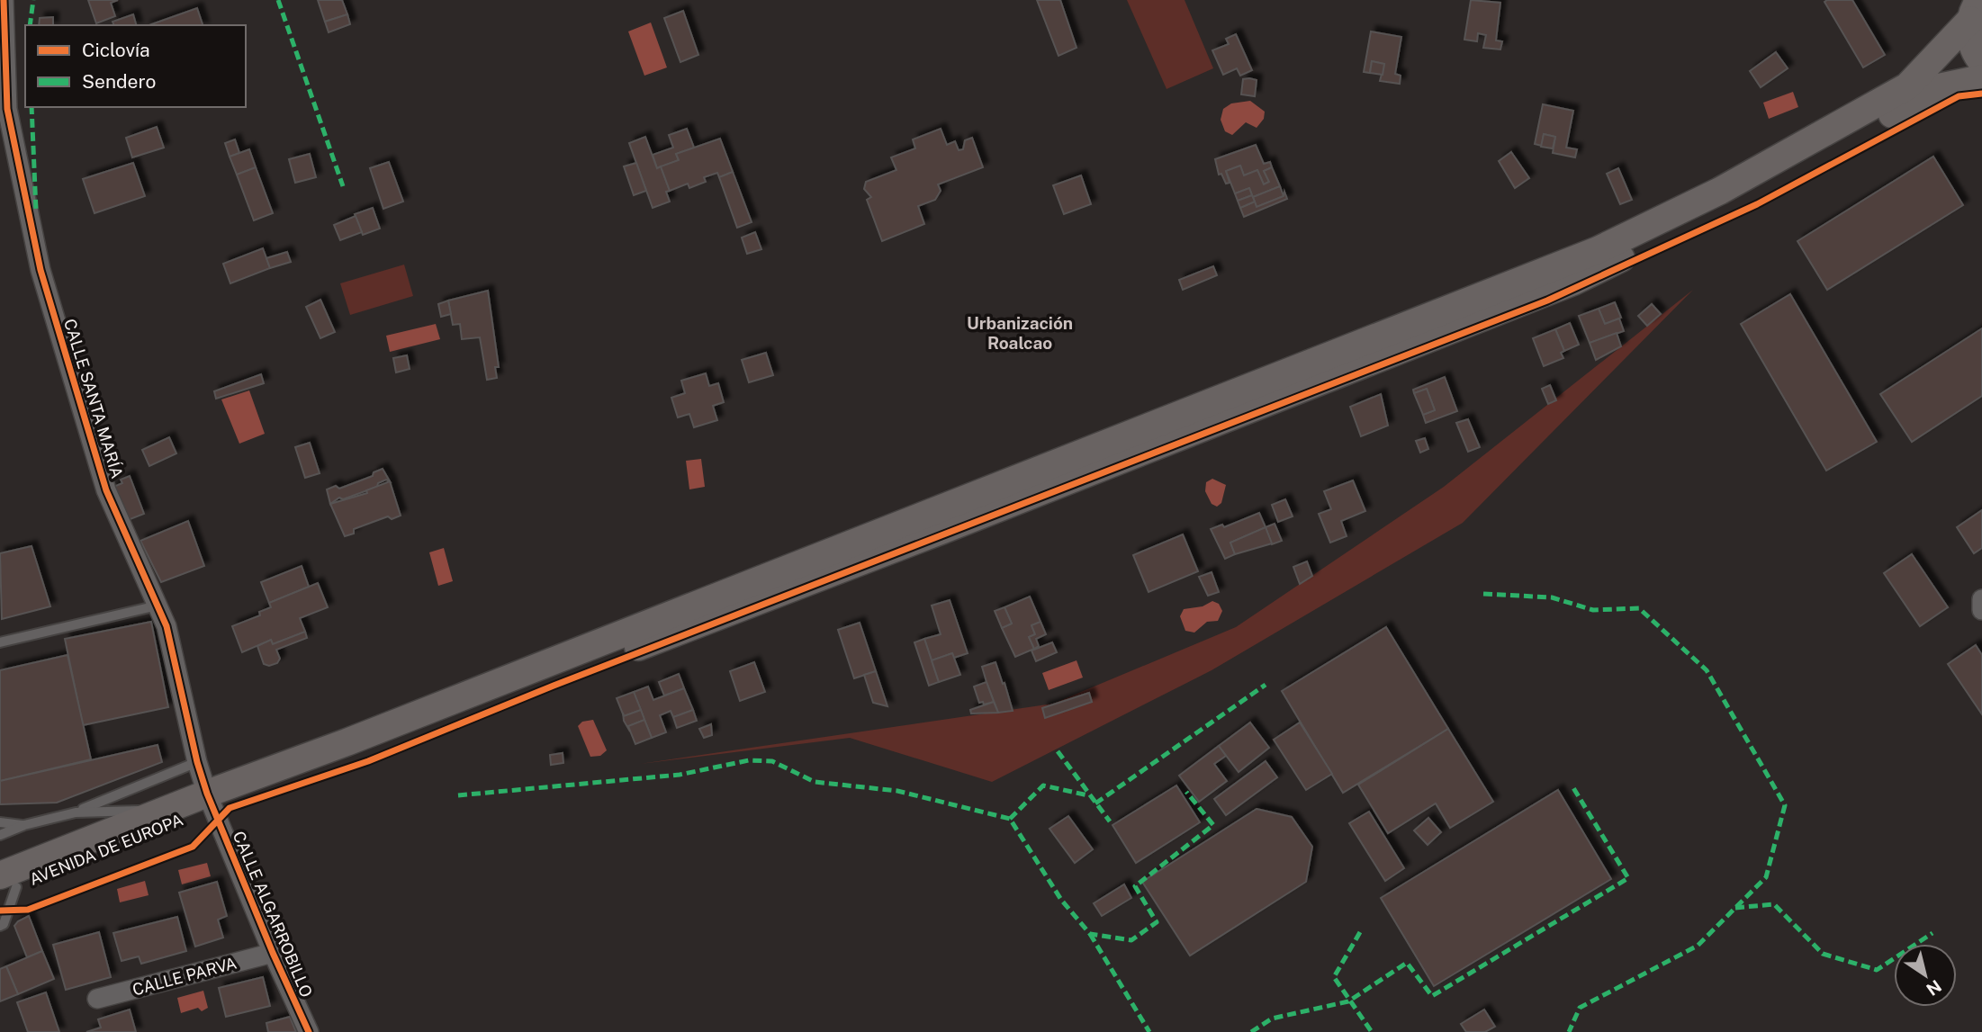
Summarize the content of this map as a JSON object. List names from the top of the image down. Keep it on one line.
{"streets":{"main road":["AVENIDA DE EUROPA"],"street":["CALLE SANTA MARÍA","CALLE ALGARROBILLO","CALLE PARVA"]},"crossings":[["CALLE SANTA MARÍA","AVENIDA DE EUROPA"],["CALLE SANTA MARÍA","CALLE ALGARROBILLO"],["AVENIDA DE EUROPA","CALLE ALGARROBILLO"],["CALLE ALGARROBILLO","CALLE PARVA"]],"districts":["Urbanización Roalcao"],"legend":["Ciclovía","Sendero"],"north":"bottom right"}
